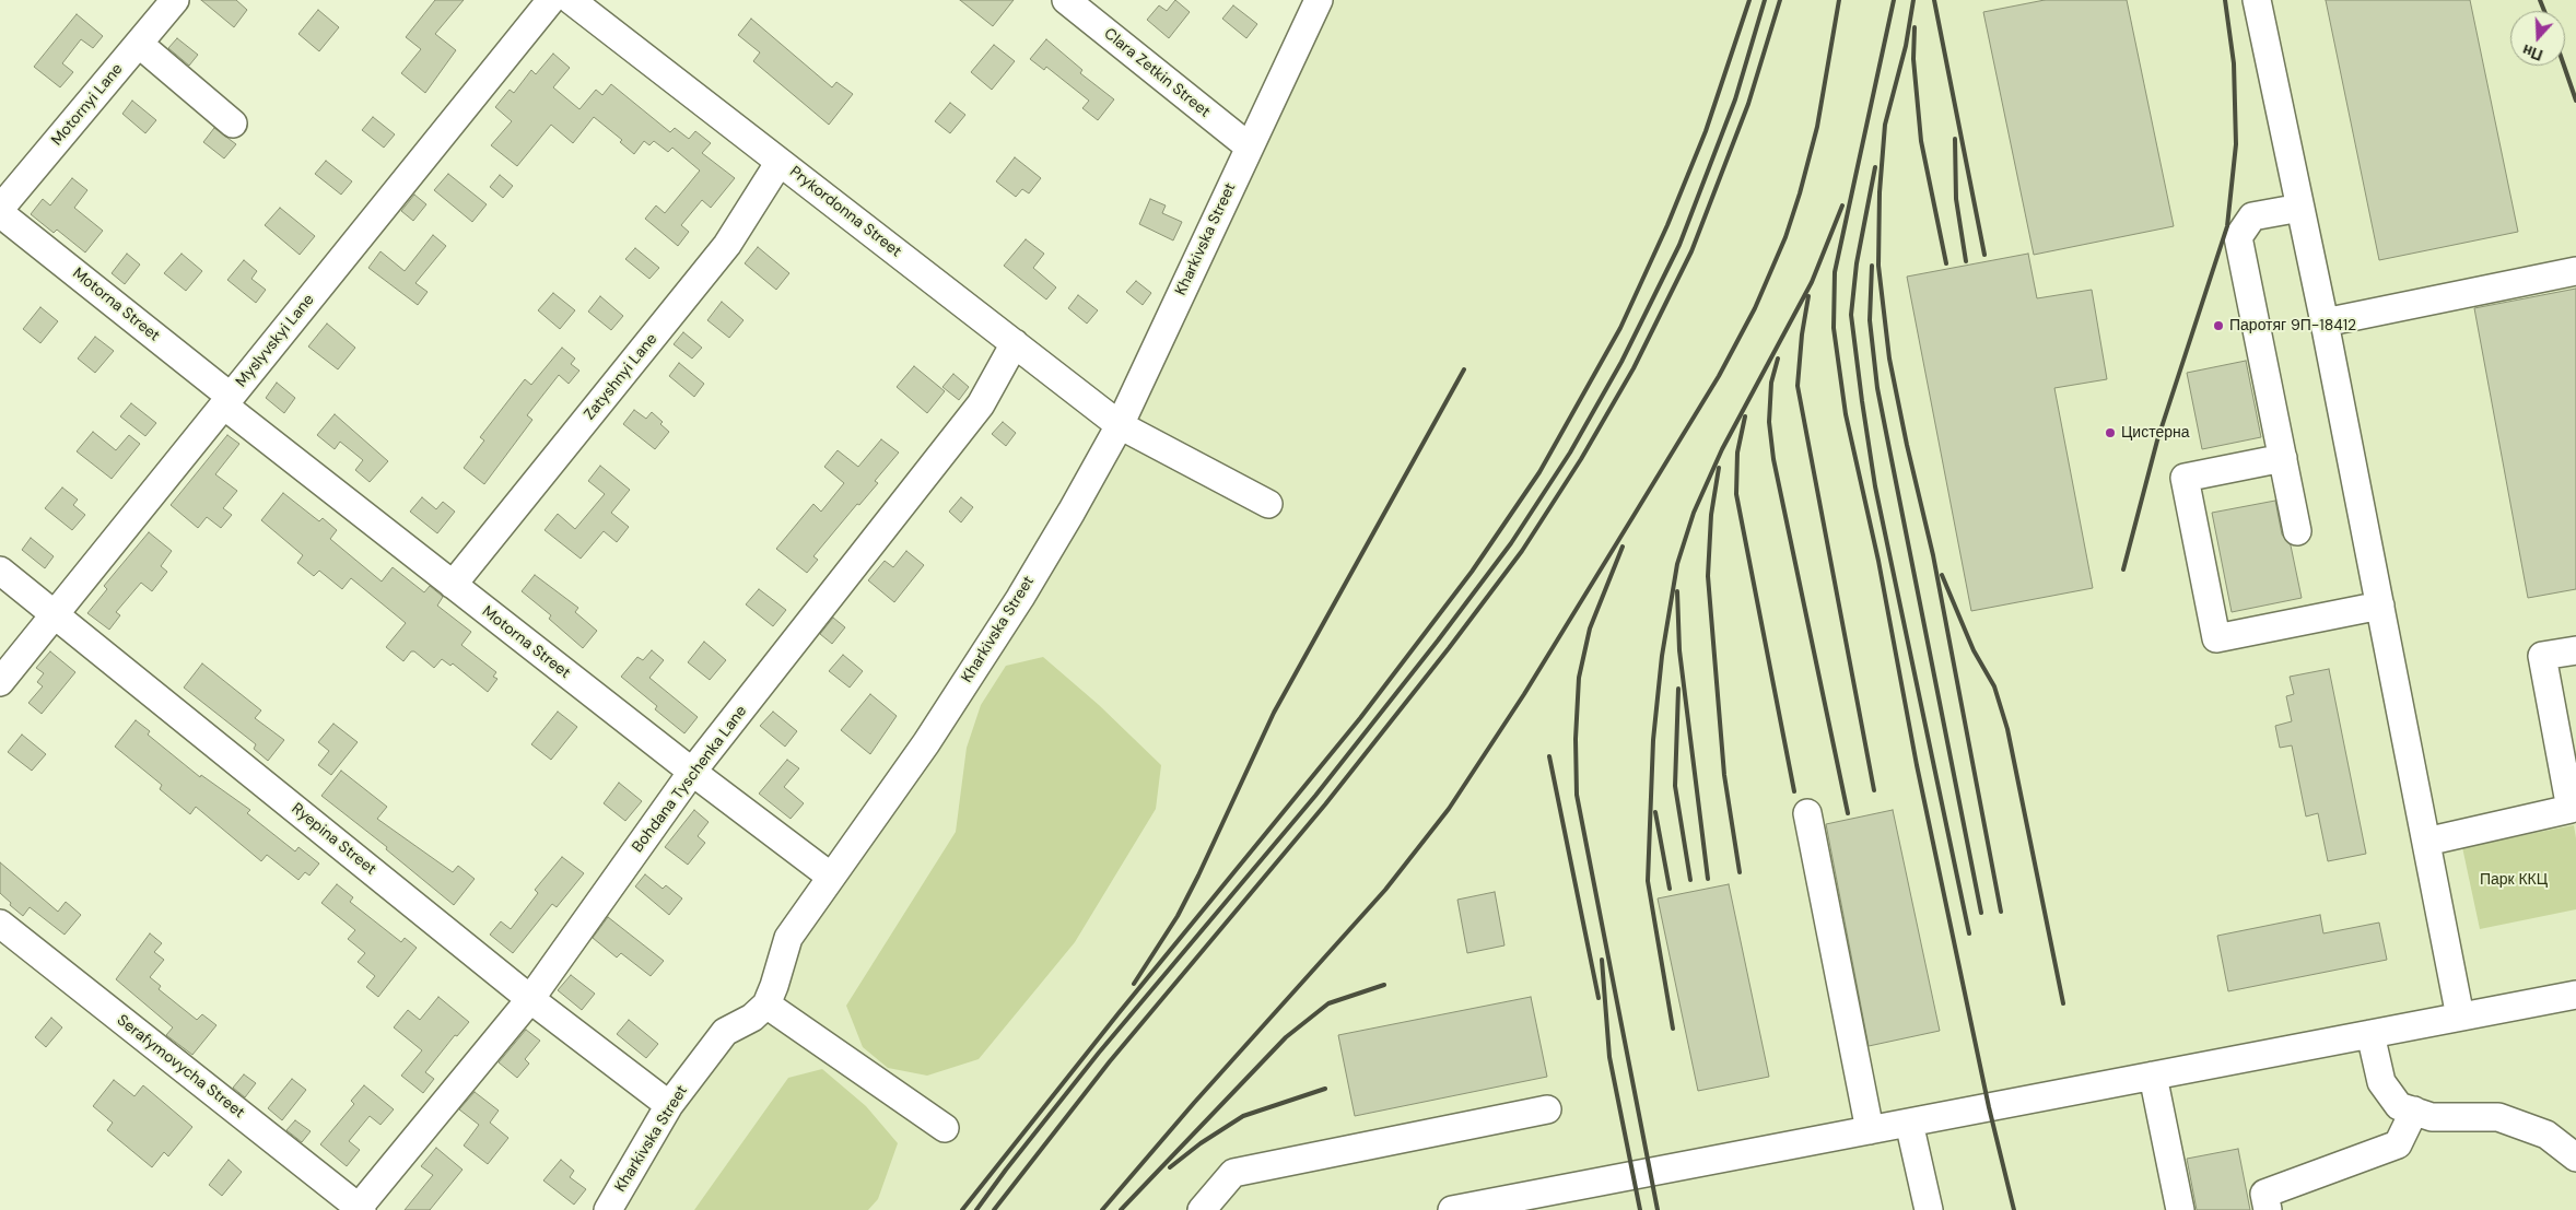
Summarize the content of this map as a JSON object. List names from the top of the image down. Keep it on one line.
{"streets":{"street":["Clara Zetkin Street","Motornyi Lane","Prykordonna Street","Kharkivska Street","Motorna Street","Myslyvskyi Lane","Zatyshnyi Lane","Bohdana Tyschenka Lane","Ryepina Street","Serafymovycha Street"]},"crossings":[["Clara Zetkin Street","Kharkivska Street"],["Motornyi Lane","Motorna Street"],["Prykordonna Street","Kharkivska Street"],["Prykordonna Street","Zatyshnyi Lane"],["Prykordonna Street","Bohdana Tyschenka Lane"],["Kharkivska Street","Motorna Street"],["Kharkivska Street","Ryepina Street"],["Motorna Street","Myslyvskyi Lane"],["Motorna Street","Zatyshnyi Lane"],["Motorna Street","Bohdana Tyschenka Lane"],["Myslyvskyi Lane","Ryepina Street"],["Bohdana Tyschenka Lane","Ryepina Street"],["Bohdana Tyschenka Lane","Serafymovycha Street"]],"parks":["Парк ККЦ"],"places":["Паротяг 9П-18412","Цистерна"],"north":"bottom"}
